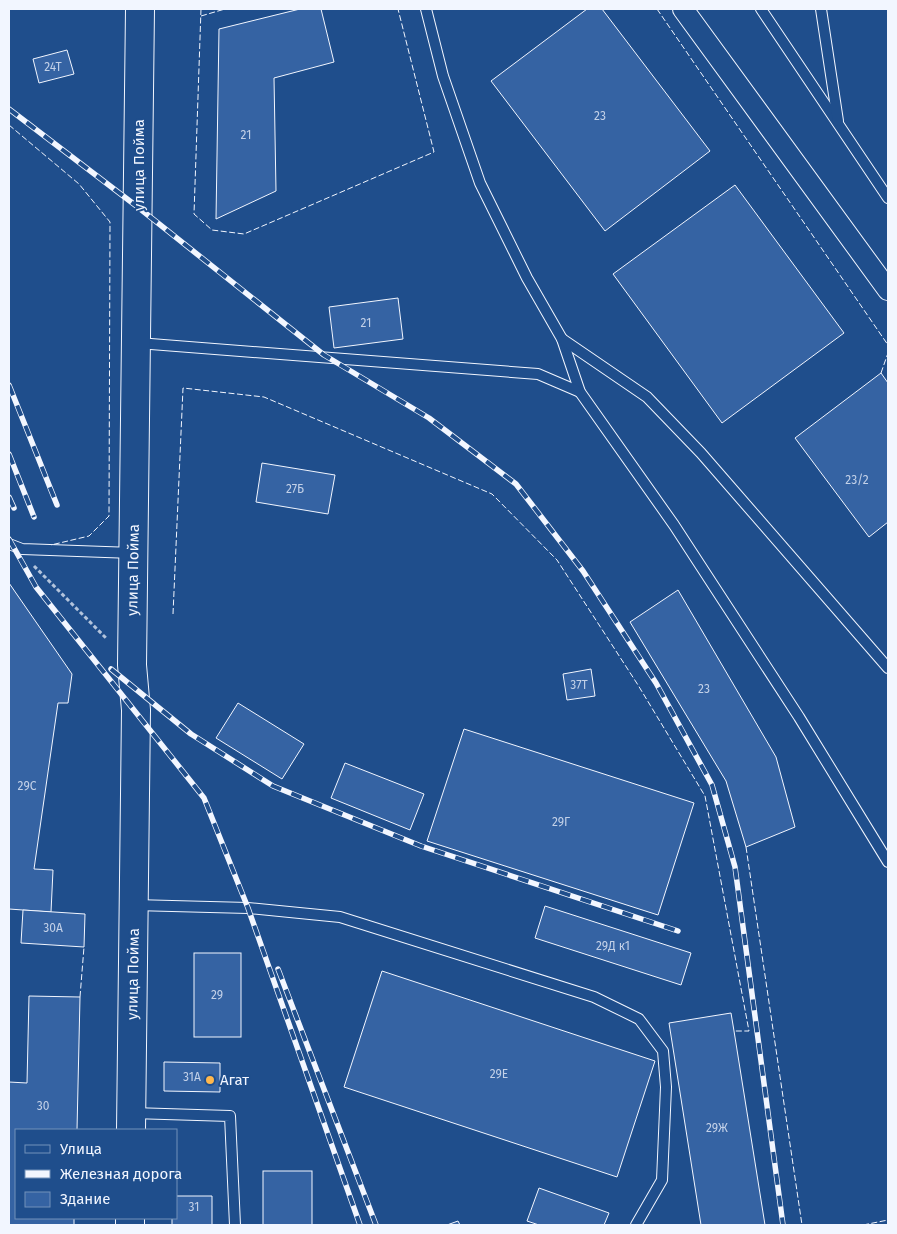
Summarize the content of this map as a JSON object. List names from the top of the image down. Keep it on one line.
{"streets":{"main road":["улица Пойма"]},"places":["Агат"],"house_numbers":["24Т","23","21","21","23/2","27Б","37Т","23","29С","29Г","30А","29Д к1","29","29Е","31А","30","29Ж","31"],"legend":["Улица","Железная дорога","Здание"]}
